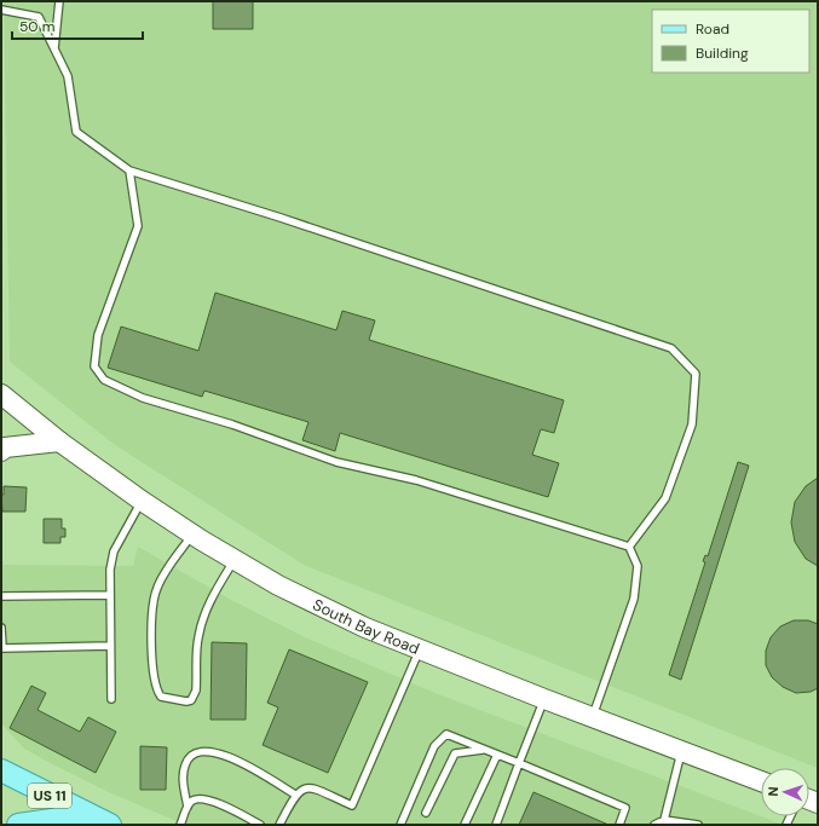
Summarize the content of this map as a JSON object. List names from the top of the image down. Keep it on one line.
{"streets":{"main road":["South Bay Road","US 11"]},"legend":["Road","Building"],"scale_bar":"50 m","north":"left"}
